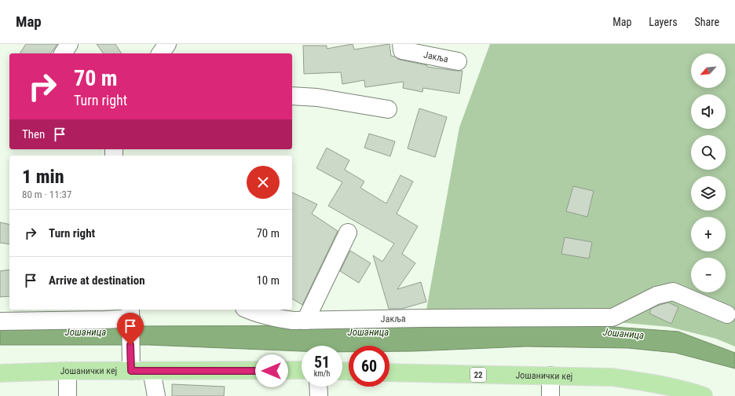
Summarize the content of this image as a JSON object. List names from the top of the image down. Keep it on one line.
{"streets":{"main road":["Јошанички кеј","22"],"street":["Јакља"]},"water":["Јошаница"],"north":"bottom left","page":{"header":"Map","nav":["Map","Layers","Share"],"map_buttons":["+","−"],"turn":["70 m","Turn right"],"then":"Then","heading":["1 min","80 m · 11:37"],"list":[{"name":"Turn right","value":"70 m"},{"name":"Arrive at destination","value":"10 m"}],"speed":"51 km/h","limit":"60"}}
